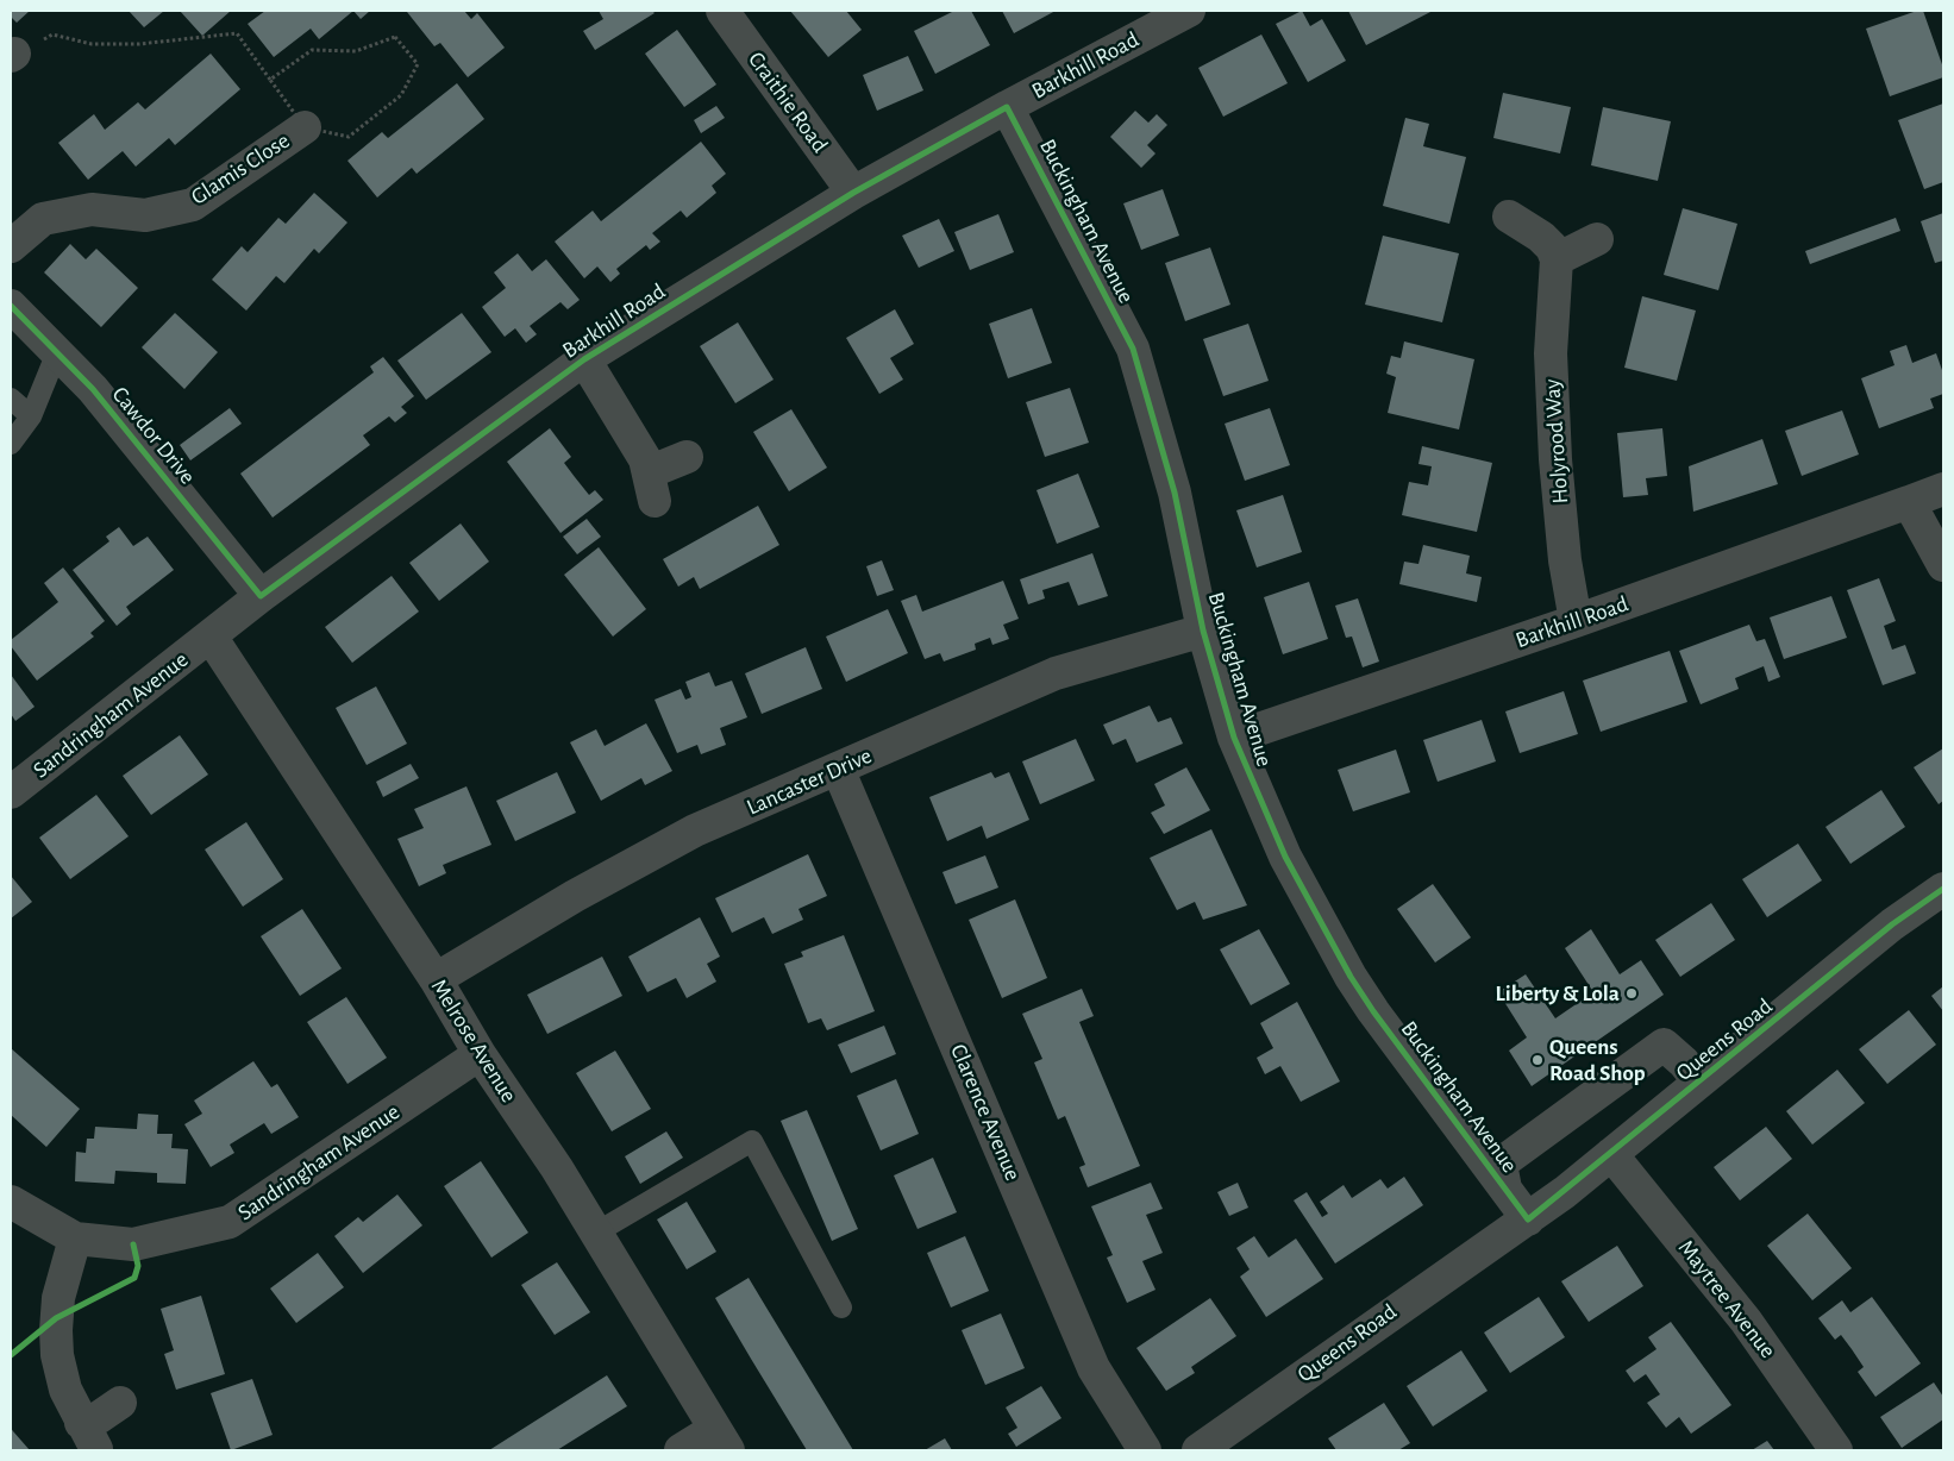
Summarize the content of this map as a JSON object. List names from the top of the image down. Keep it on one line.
{"streets":{"street":["Barkhill Road","Craithie Road","Glamis Close","Buckingham Avenue","Cawdor Drive","Holyrood Way","Sandringham Avenue","Lancaster Drive","Queens Road","Melrose Avenue","Clarence Avenue","Maytree Avenue"]},"crossings":[["Barkhill Road","Craithie Road"],["Barkhill Road","Buckingham Avenue"],["Barkhill Road","Cawdor Drive"],["Barkhill Road","Holyrood Way"],["Barkhill Road","Sandringham Avenue"],["Barkhill Road","Melrose Avenue"],["Buckingham Avenue","Lancaster Drive"],["Buckingham Avenue","Queens Road"],["Sandringham Avenue","Melrose Avenue"],["Lancaster Drive","Melrose Avenue"],["Lancaster Drive","Clarence Avenue"],["Queens Road","Maytree Avenue"]],"places":["Liberty & Lola","Queens Road Shop"]}
